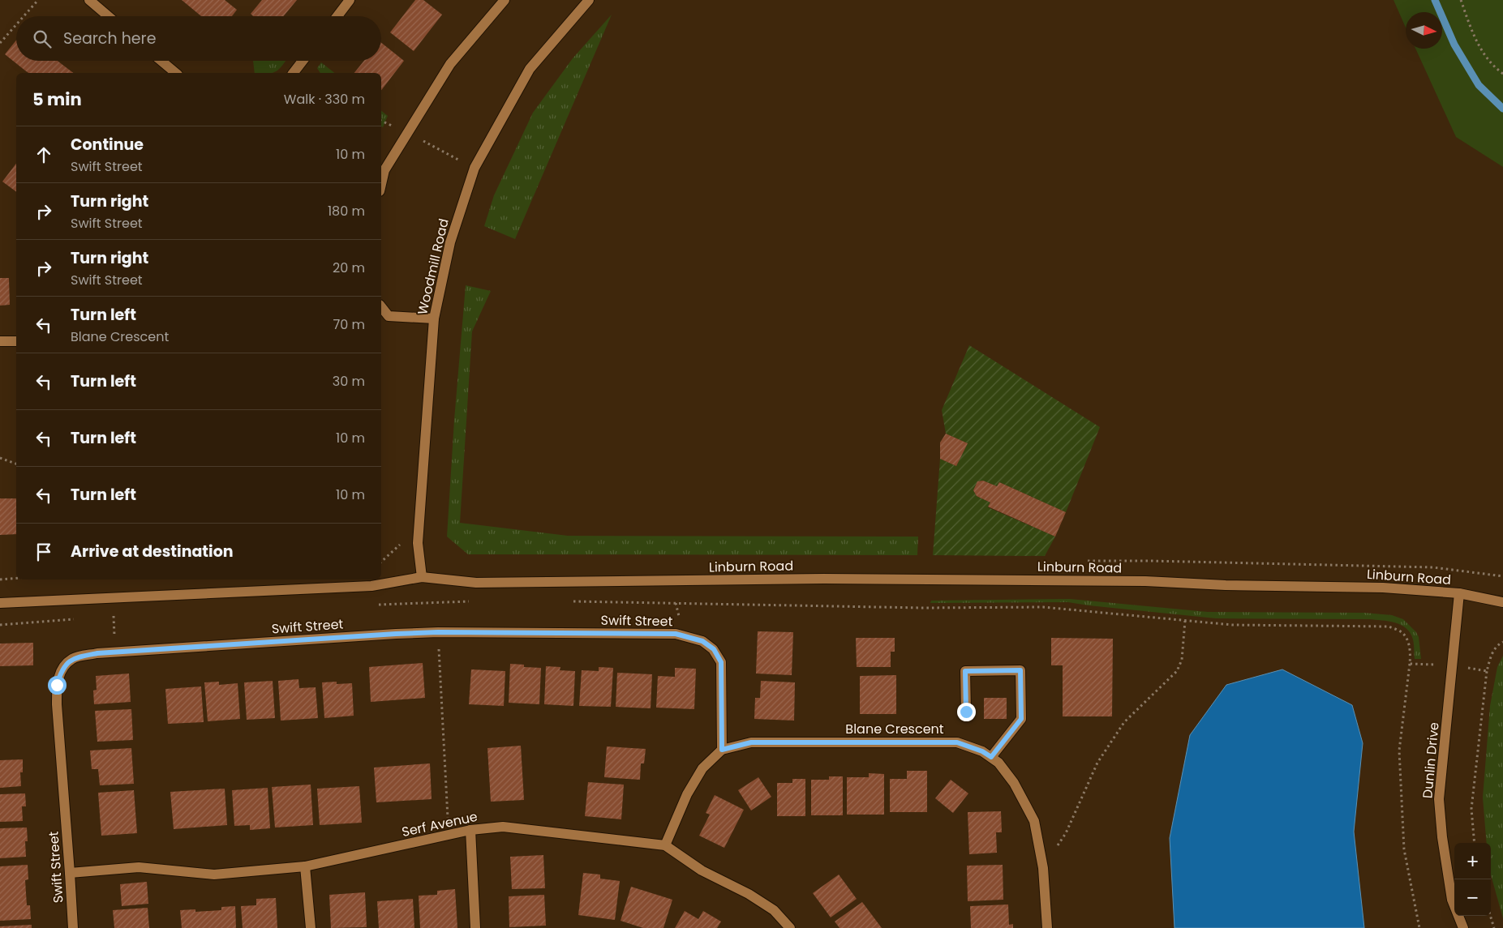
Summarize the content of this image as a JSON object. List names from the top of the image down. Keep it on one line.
{"streets":{"street":["Woodmill Road","Linburn Road","Swift Street","Blane Crescent","Dunlin Drive","Serf Avenue"]},"crossings":[["Woodmill Road","Linburn Road"],["Linburn Road","Dunlin Drive"],["Swift Street","Blane Crescent"],["Swift Street","Serf Avenue"],["Blane Crescent","Serf Avenue"]],"north":"right","page":{"search":"Search here","heading":["5 min","Walk · 330 m"],"list":[["Continue","Swift Street","10 m"],["Turn right","Swift Street","180 m"],["Turn right","Swift Street","20 m"],["Turn left","Blane Crescent","70 m"],["Turn left","30 m"],["Turn left","10 m"],["Turn left","10 m"],"Arrive at destination"],"map_buttons":["+","−"]}}
